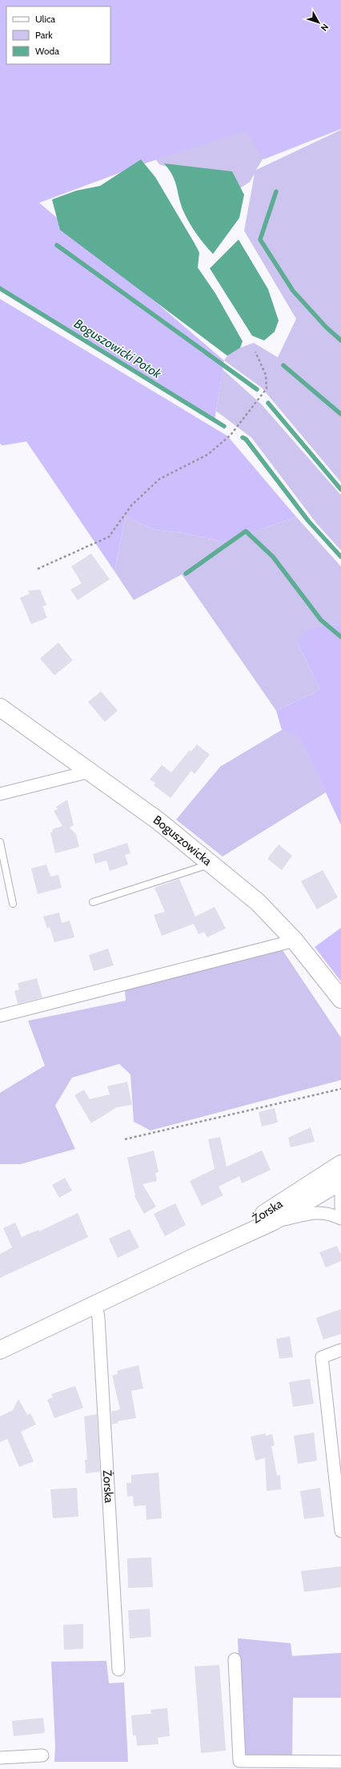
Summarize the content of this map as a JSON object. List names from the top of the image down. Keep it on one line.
{"streets":{"main road":["Boguszowicka","Żorska"]},"water":["Boguszowicki Potok"],"legend":["Ulica","Park","Woda"],"north":"bottom right"}
